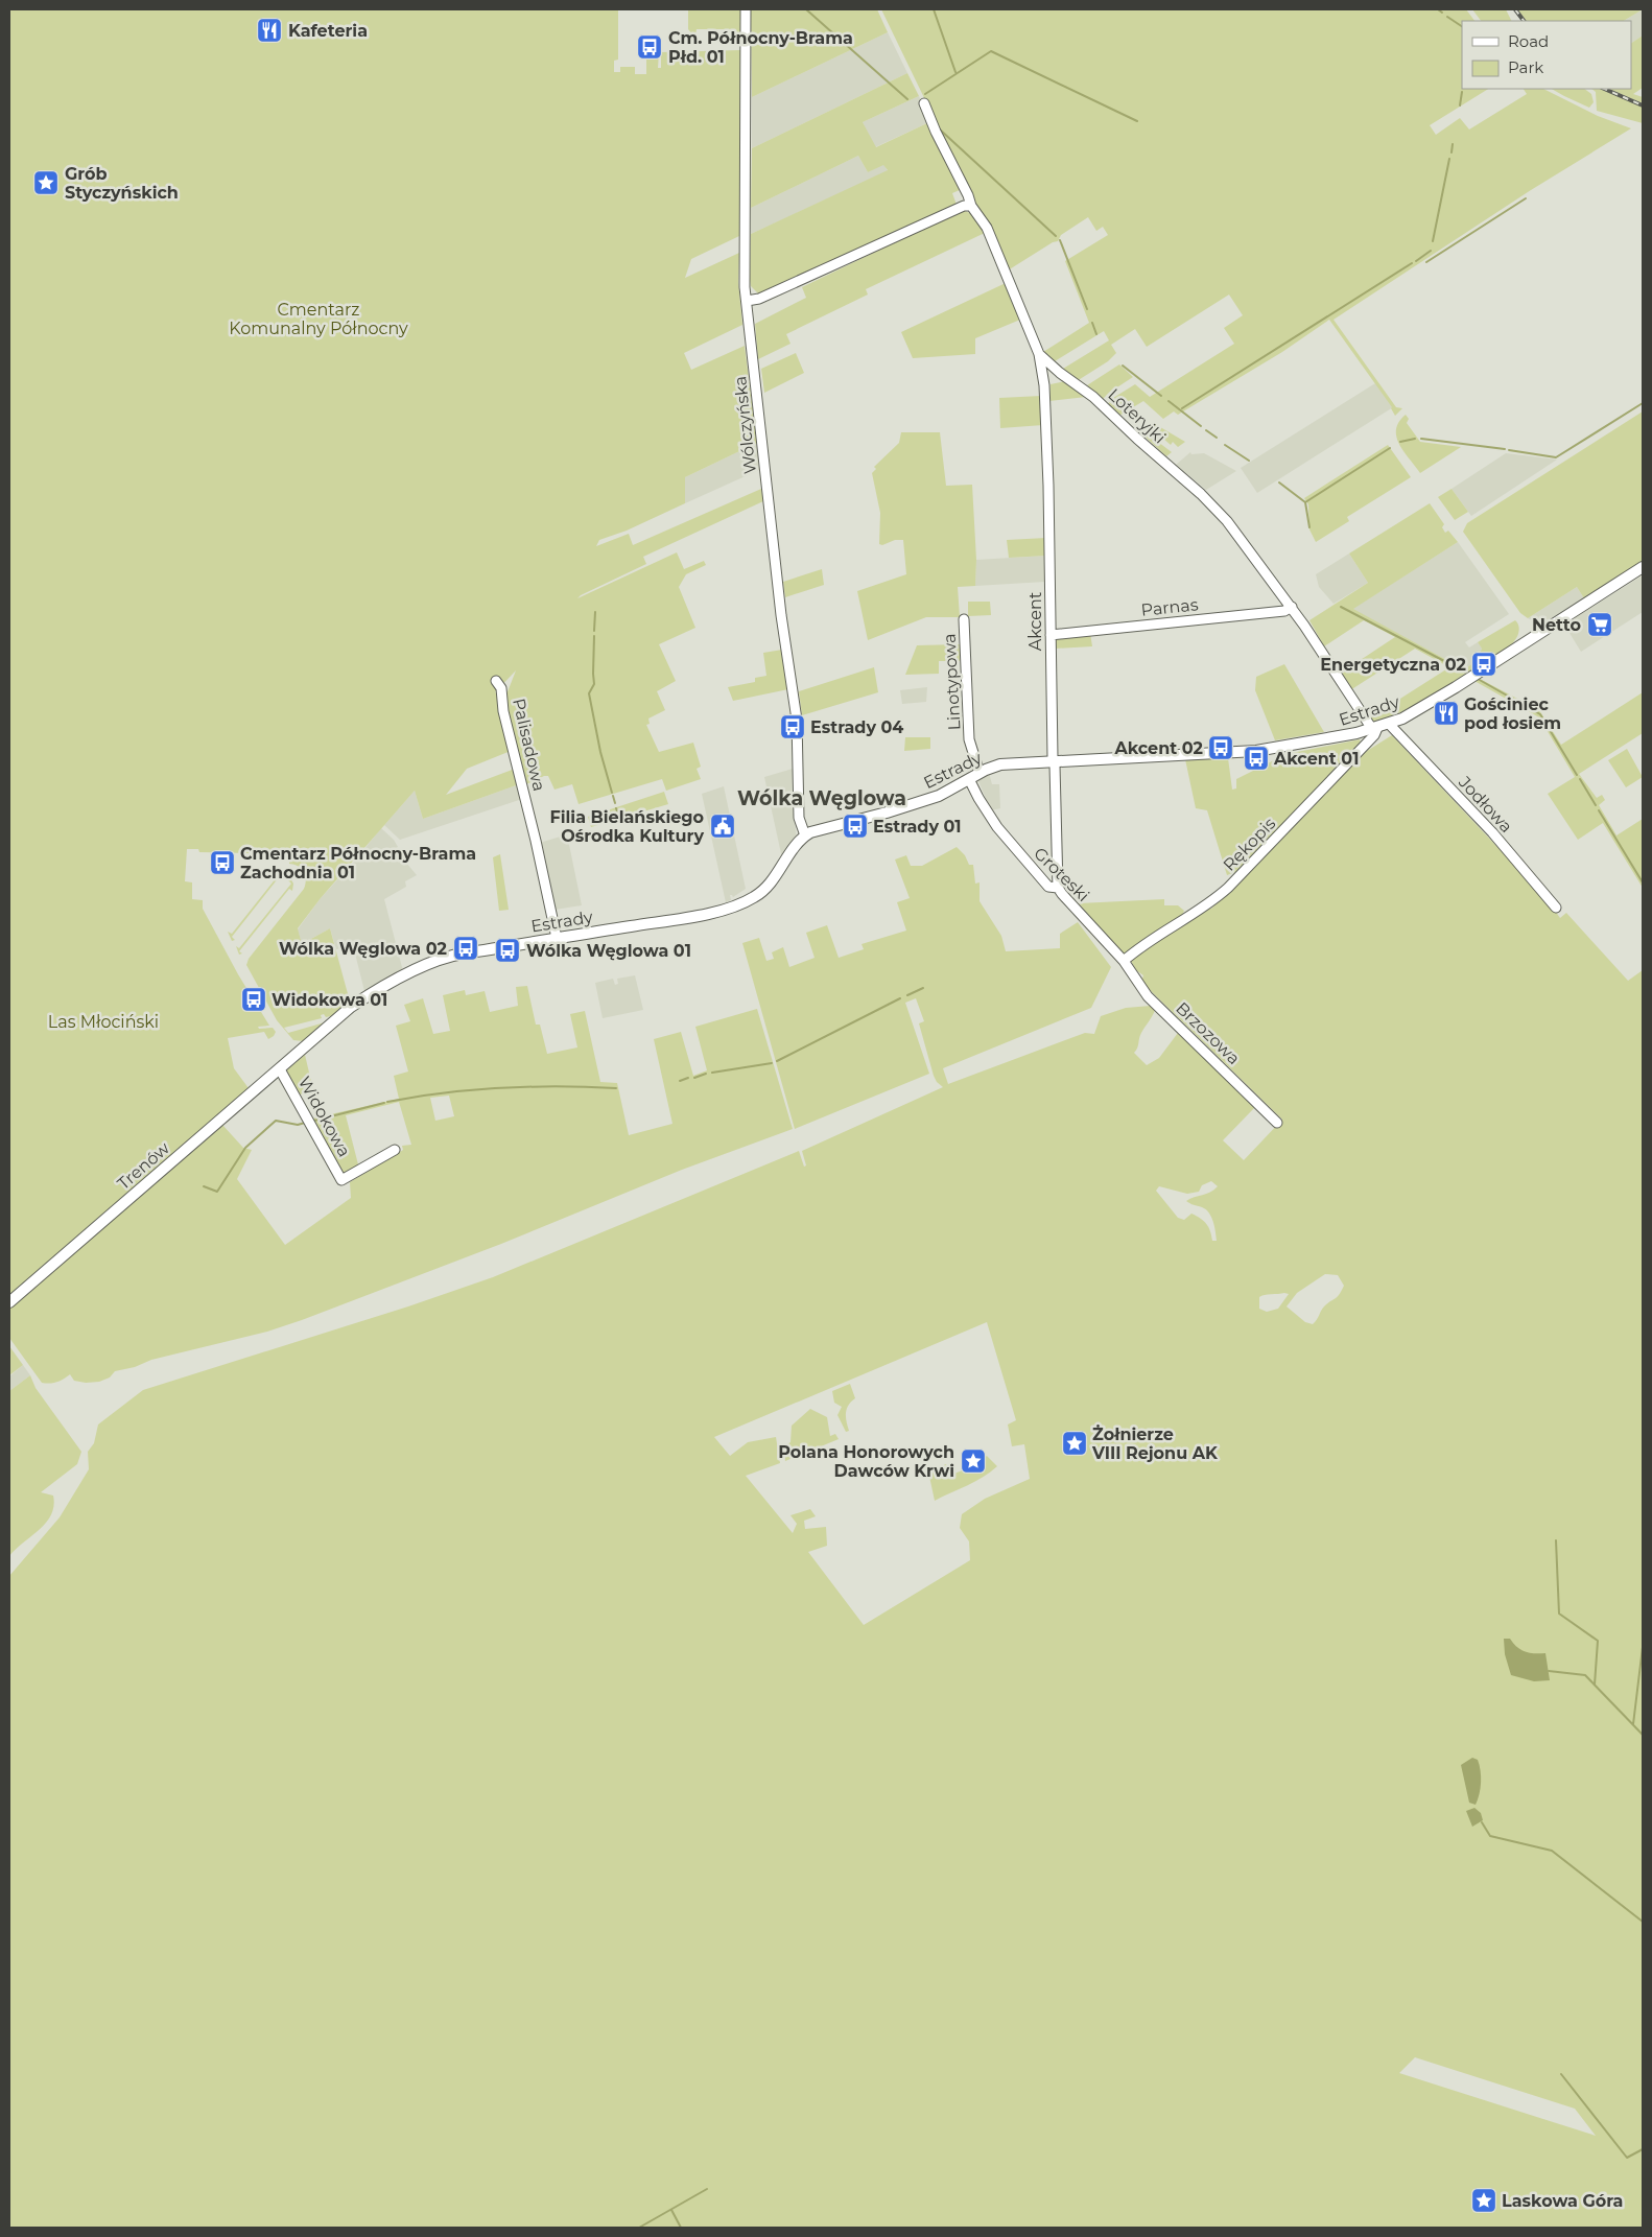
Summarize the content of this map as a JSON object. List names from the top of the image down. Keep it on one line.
{"streets":{"main road":["Estrady","Trenów"],"street":["Loteryjki","Wólczyńska","Parnas","Akcent","Linotypowa","Palisadowa","Jodłowa","Rękopis","Groteski","Brzozowa","Widokowa"]},"crossings":[["Loteryjki","Parnas"],["Loteryjki","Akcent"],["Loteryjki","Estrady"],["Loteryjki","Rękopis"],["Wólczyńska","Estrady"],["Parnas","Akcent"],["Akcent","Estrady"],["Akcent","Groteski"],["Linotypowa","Estrady"],["Estrady","Palisadowa"],["Estrady","Jodłowa"],["Estrady","Rękopis"],["Estrady","Groteski"],["Estrady","Trenów"],["Rękopis","Groteski"],["Rękopis","Brzozowa"],["Groteski","Brzozowa"],["Widokowa","Trenów"]],"districts":["Wólka Węglowa"],"parks":["Cmentarz Komunalny Północny","Las Młociński"],"places":{"restaurant":["Kafeteria","Gościniec pod łosiem"],"bus stop":["Cm. Północny-Brama Płd. 01","Energetyczna 02","Estrady 04","Akcent 02","Akcent 01","Estrady 01","Cmentarz Północny-Brama Zachodnia 01","Wólka Węglowa 02","Wólka Węglowa 01","Widokowa 01"],"place":["Grób Styczyńskich","Żołnierze VIII Rejonu AK","Polana Honorowych Dawców Krwi","Laskowa Góra"],"supermarket":["Netto"],"public building":["Filia Bielańskiego Ośrodka Kultury"]},"legend":["Road","Park"]}
